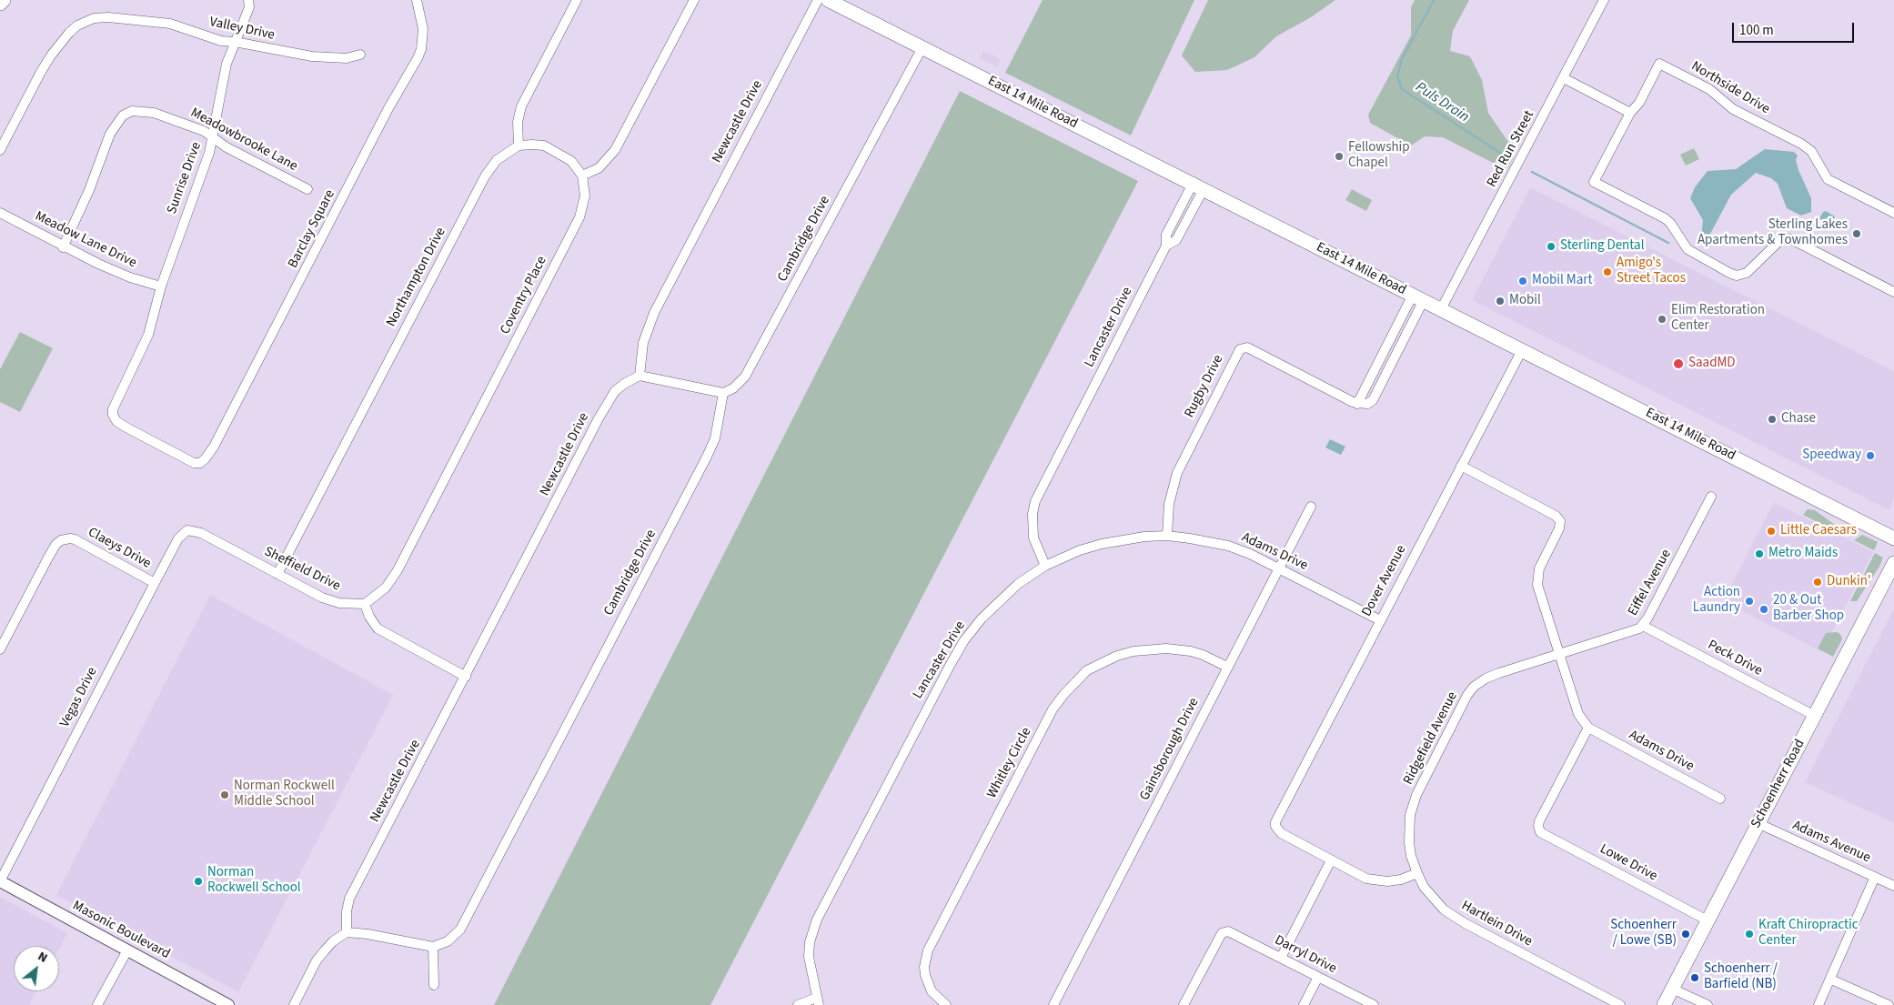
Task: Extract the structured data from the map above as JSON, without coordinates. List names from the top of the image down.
{
  "streets": {
    "main road": ["East 14 Mile Road", "Schoenherr Road"],
    "street": [
      "Valley Drive",
      "Northside Drive",
      "Newcastle Drive",
      "Meadowbrooke Lane",
      "Red Run Street",
      "Sunrise Drive",
      "Barclay Square",
      "Cambridge Drive",
      "Meadow Lane Drive",
      "Northampton Drive",
      "Coventry Place",
      "Lancaster Drive",
      "Rugby Drive",
      "Claeys Drive",
      "Adams Drive",
      "Sheffield Drive",
      "Dover Avenue",
      "Eiffel Avenue",
      "Peck Drive",
      "Vegas Drive",
      "Ridgefield Avenue",
      "Gainsborough Drive",
      "Whitley Circle",
      "Adams Avenue",
      "Lowe Drive",
      "Hartlein Drive",
      "Masonic Boulevard",
      "Darryl Drive"
    ]
  },
  "crossings": [
    ["Valley Drive", "Sunrise Drive"],
    ["East 14 Mile Road", "Red Run Street"],
    ["East 14 Mile Road", "Cambridge Drive"],
    ["East 14 Mile Road", "Lancaster Drive"],
    ["East 14 Mile Road", "Rugby Drive"],
    ["East 14 Mile Road", "Dover Avenue"],
    ["Meadowbrooke Lane", "Sunrise Drive"],
    ["Meadowbrooke Lane", "Meadow Lane Drive"],
    ["Sunrise Drive", "Barclay Square"],
    ["Sunrise Drive", "Meadow Lane Drive"],
    ["Northampton Drive", "Sheffield Drive"],
    ["Coventry Place", "Sheffield Drive"],
    ["Lancaster Drive", "Adams Drive"],
    ["Rugby Drive", "Adams Drive"],
    ["Claeys Drive", "Vegas Drive"],
    ["Adams Drive", "Dover Avenue"],
    ["Adams Drive", "Gainsborough Drive"],
    ["Adams Drive", "Lowe Drive"],
    ["Sheffield Drive", "Vegas Drive"],
    ["Eiffel Avenue", "Peck Drive"],
    ["Eiffel Avenue", "Ridgefield Avenue"],
    ["Peck Drive", "Schoenherr Road"],
    ["Vegas Drive", "Masonic Boulevard"],
    ["Ridgefield Avenue", "Hartlein Drive"],
    ["Gainsborough Drive", "Whitley Circle"],
    ["Schoenherr Road", "Adams Avenue"],
    ["Schoenherr Road", "Lowe Drive"]
  ],
  "water": ["Puls Drain"],
  "places": [
    "Fellowship Chapel",
    "Sterling Lakes Apartments & Townhomes",
    "Sterling Dental",
    "Amigo's Street Tacos",
    "Mobil Mart",
    "Mobil",
    "Elim Restoration Center",
    "SaadMD",
    "Chase",
    "Speedway",
    "Little Caesars",
    "Metro Maids",
    "Dunkin'",
    "Action Laundry",
    "20 & Out Barber Shop",
    "Norman Rockwell Middle School",
    "Norman Rockwell School",
    "Schoenherr / Lowe (SB)",
    "Kraft Chiropractic Center",
    "Schoenherr / Barfield (NB)"
  ],
  "scale_bar": "100 m",
  "north": "top right"
}
